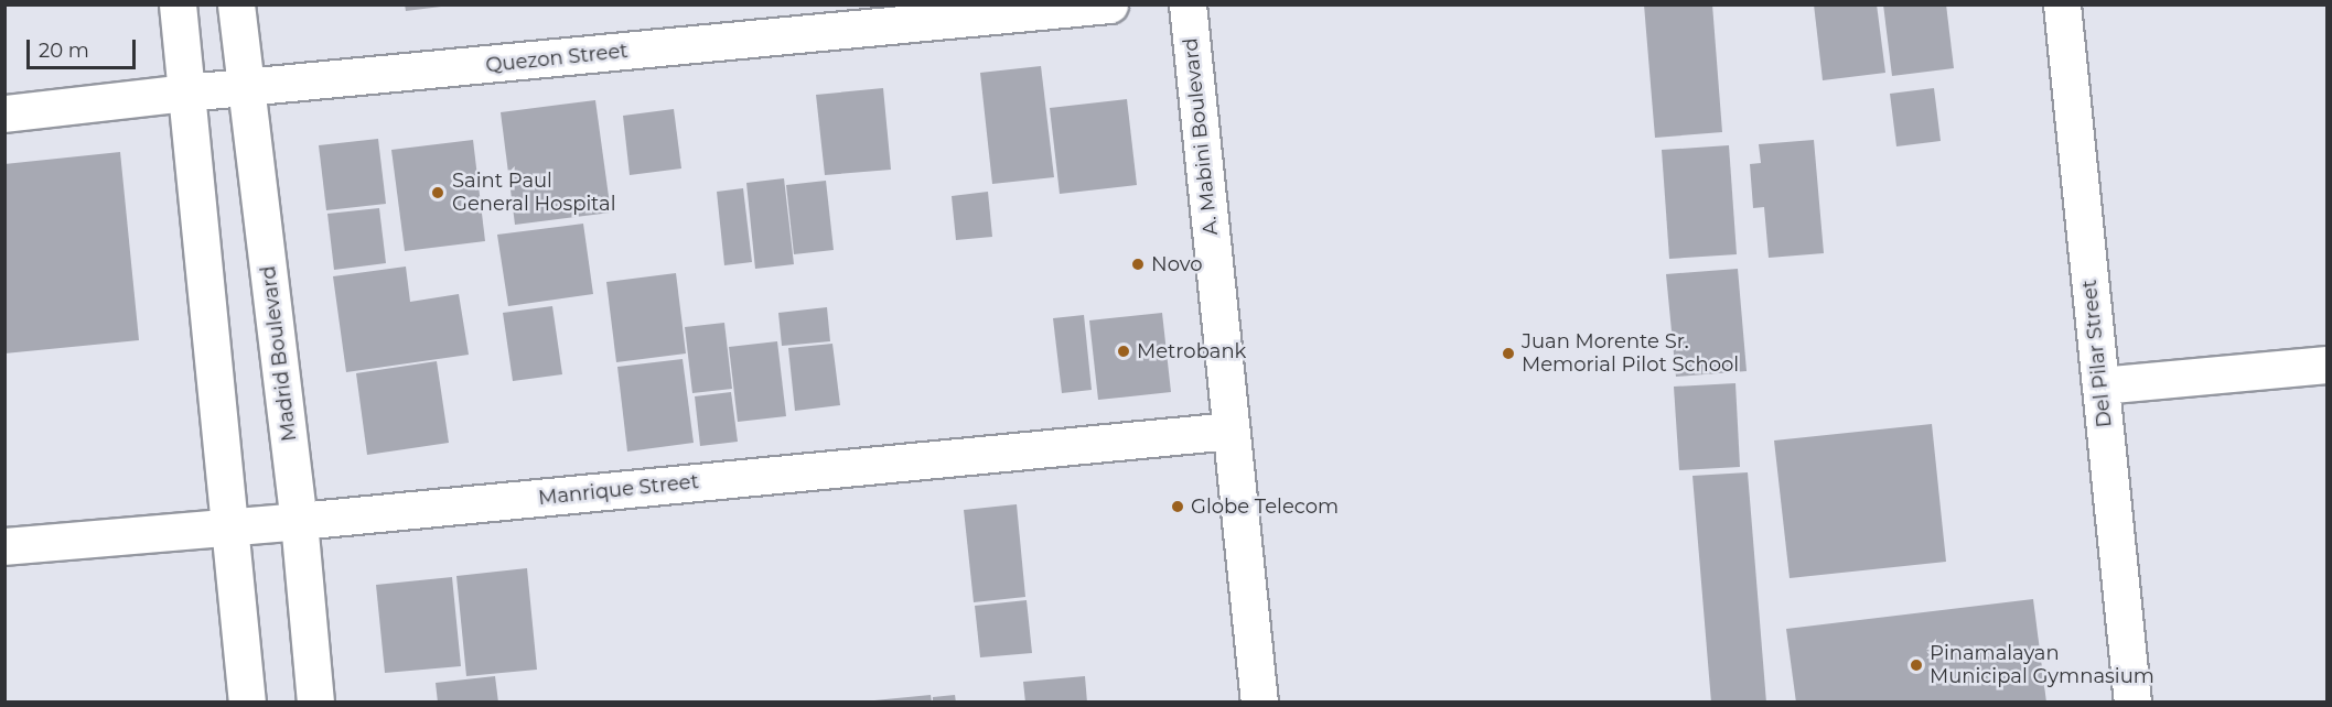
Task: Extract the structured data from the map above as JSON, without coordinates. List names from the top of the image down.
{
  "streets": {
    "street": [
      "Quezon Street",
      "A. Mabini Boulevard",
      "Madrid Boulevard",
      "Del Pilar Street",
      "Manrique Street"
    ]
  },
  "crossings": [
    ["Quezon Street", "Madrid Boulevard"],
    ["A. Mabini Boulevard", "Manrique Street"],
    ["Madrid Boulevard", "Manrique Street"]
  ],
  "places": [
    "Saint Paul General Hospital",
    "Novo",
    "Metrobank",
    "Juan Morente Sr. Memorial Pilot School",
    "Globe Telecom",
    "Pinamalayan Municipal Gymnasium"
  ],
  "scale_bar": "20 m"
}
